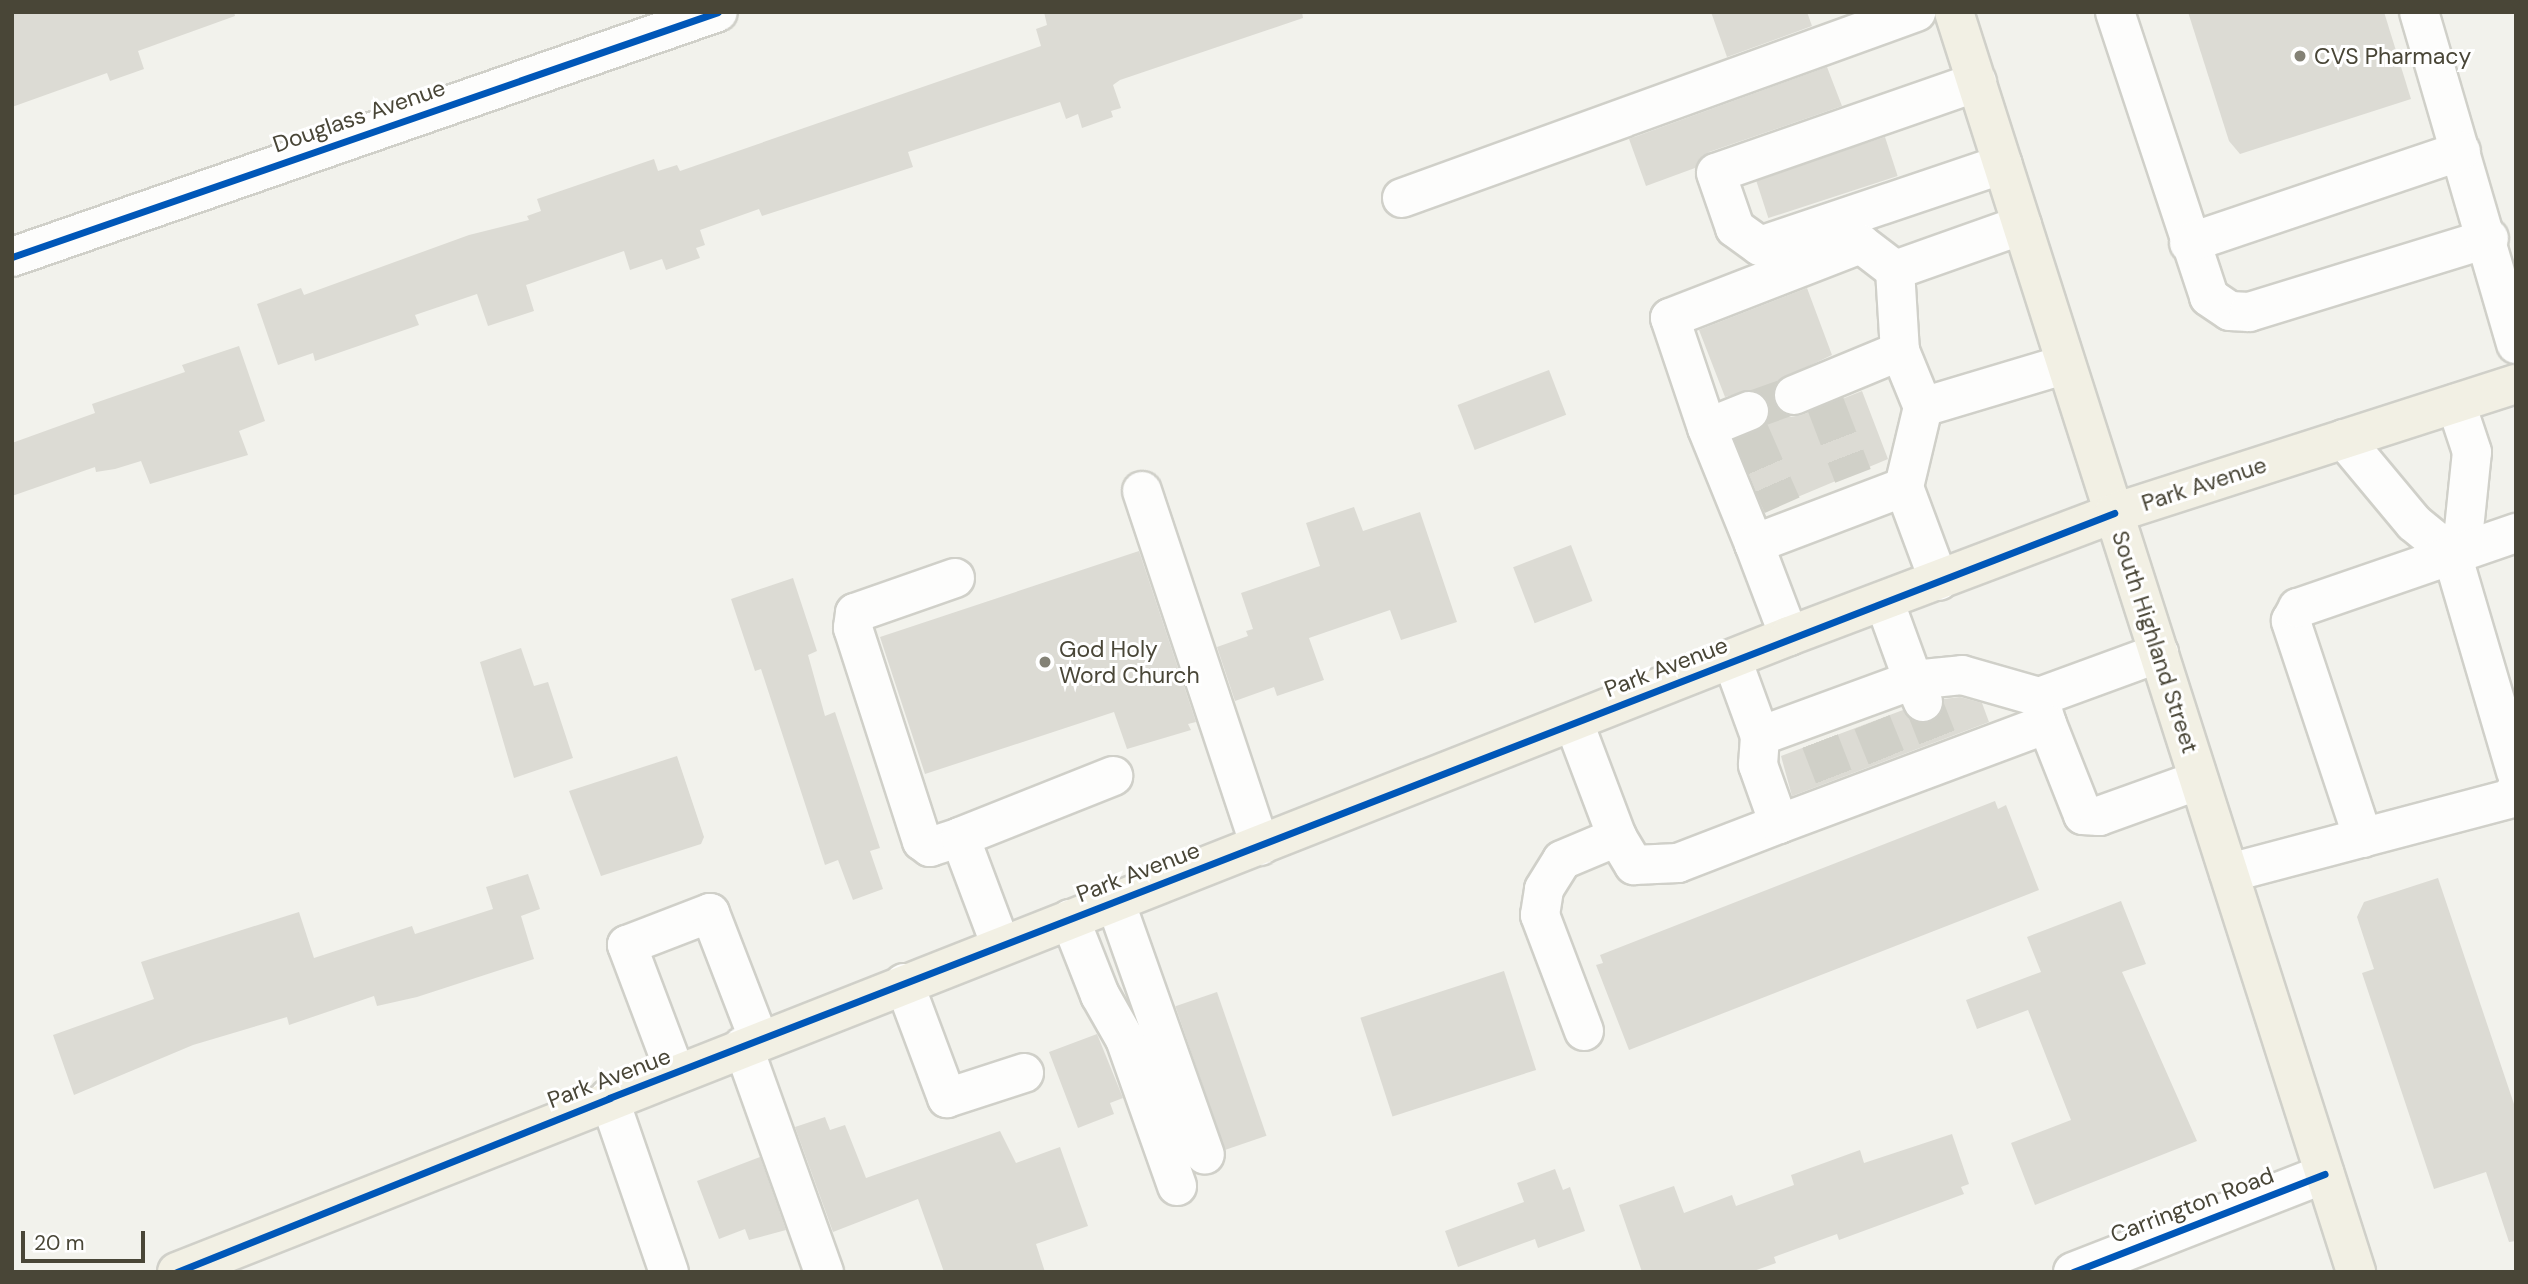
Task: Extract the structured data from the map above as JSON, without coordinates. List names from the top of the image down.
{
  "streets": {
    "main road": ["Park Avenue", "South Highland Street"],
    "street": ["Douglass Avenue", "Carrington Road"]
  },
  "crossings": [
    ["Park Avenue", "South Highland Street"],
    ["South Highland Street", "Carrington Road"]
  ],
  "places": ["CVS Pharmacy", "God Holy Word Church"],
  "scale_bar": "20 m"
}
